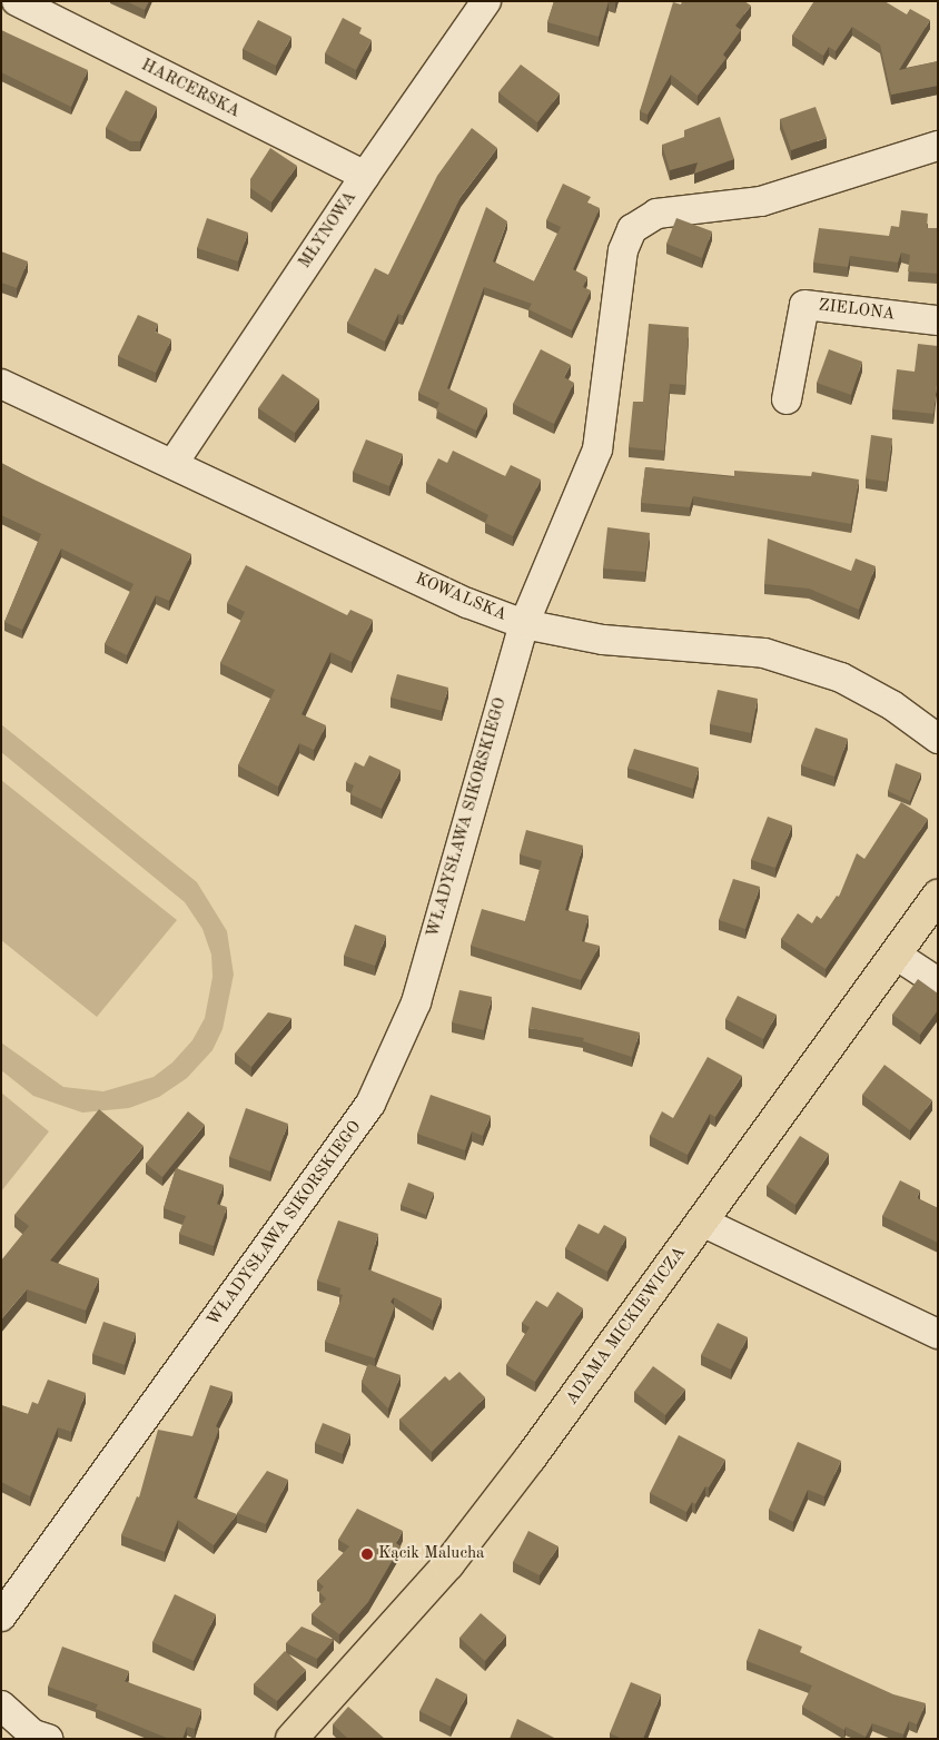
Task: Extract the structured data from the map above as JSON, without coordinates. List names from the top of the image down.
{
  "streets": {
    "main road": ["ADAMA MICKIEWICZA"],
    "street": [
      "HARCERSKA",
      "MŁYNOWA",
      "ZIELONA",
      "KOWALSKA",
      "WŁADYSŁAWA SIKORSKIEGO"
    ]
  },
  "crossings": [
    ["HARCERSKA", "MŁYNOWA"],
    ["MŁYNOWA", "KOWALSKA"],
    ["KOWALSKA", "WŁADYSŁAWA SIKORSKIEGO"]
  ],
  "places": ["Kącik Malucha"]
}
